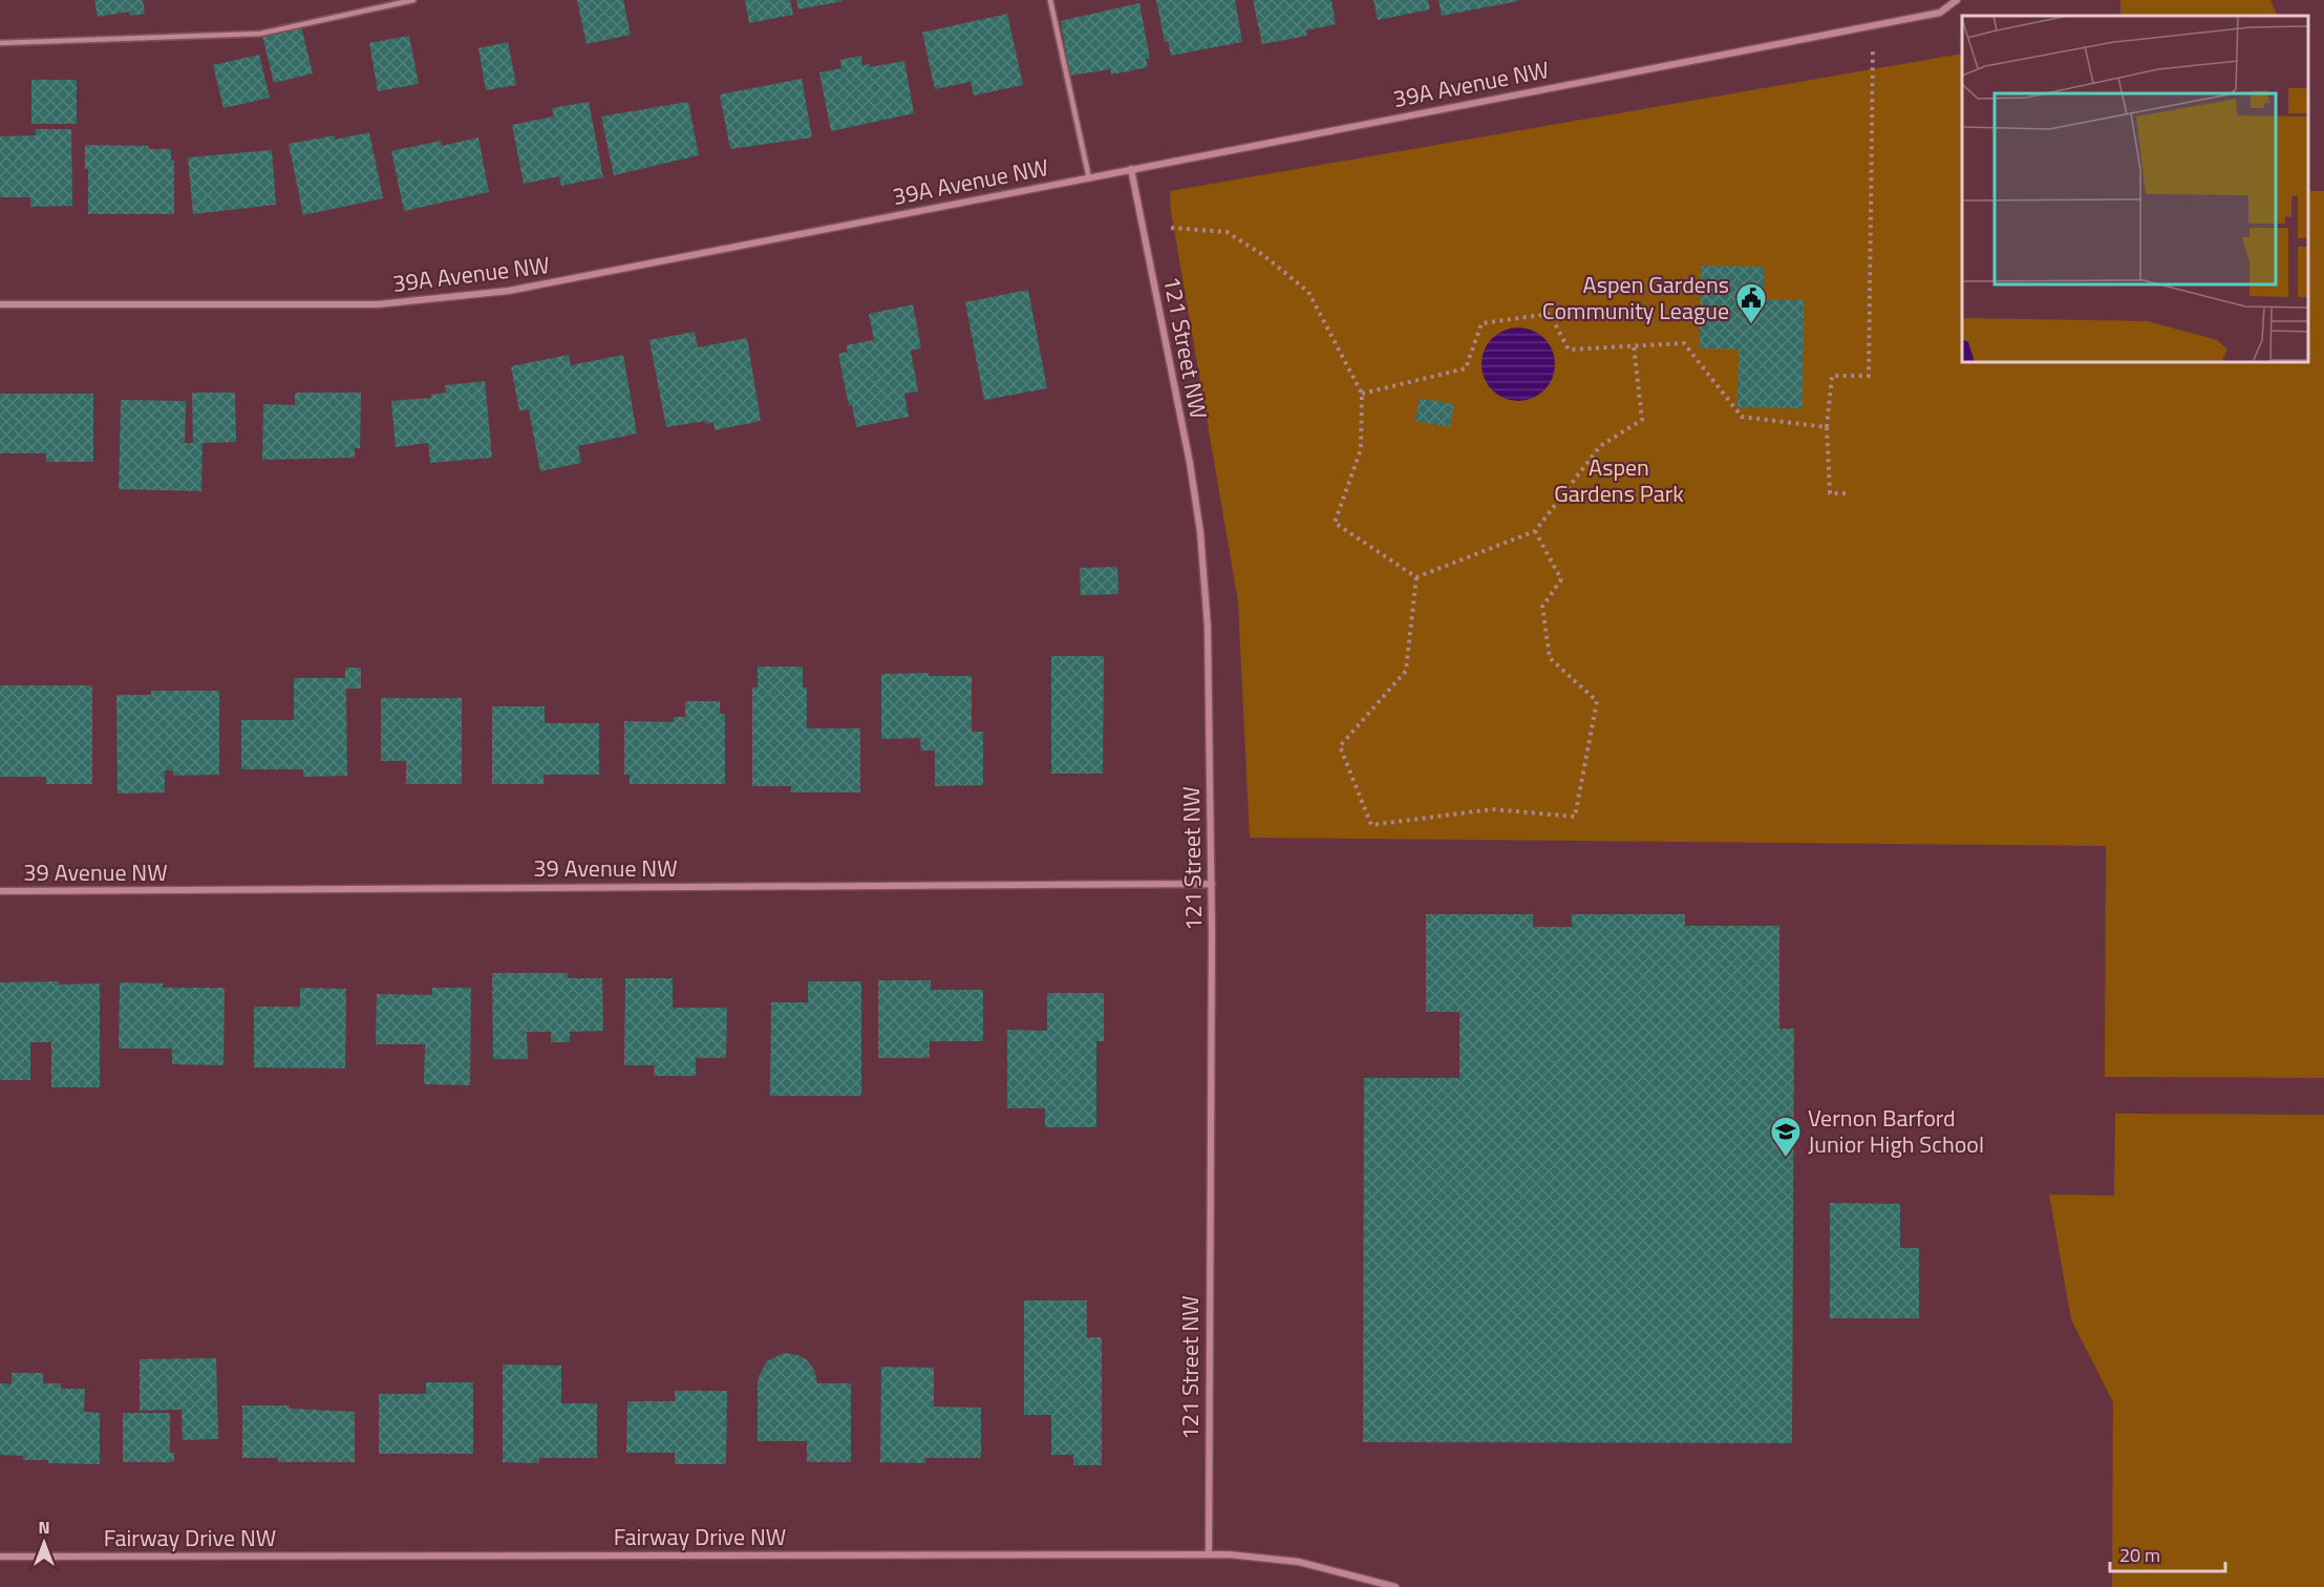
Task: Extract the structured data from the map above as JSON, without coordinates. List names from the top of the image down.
{
  "streets": {
    "street": [
      "39A Avenue NW",
      "121 Street NW",
      "39 Avenue NW",
      "Fairway Drive NW"
    ]
  },
  "crossings": [
    ["39A Avenue NW", "121 Street NW"],
    ["121 Street NW", "39 Avenue NW"],
    ["121 Street NW", "Fairway Drive NW"]
  ],
  "parks": ["Aspen Gardens Park"],
  "places": {
    "public building": ["Aspen Gardens Community League"],
    "school or university": ["Vernon Barford Junior High School"]
  },
  "scale_bar": "20 m",
  "north": "top"
}
